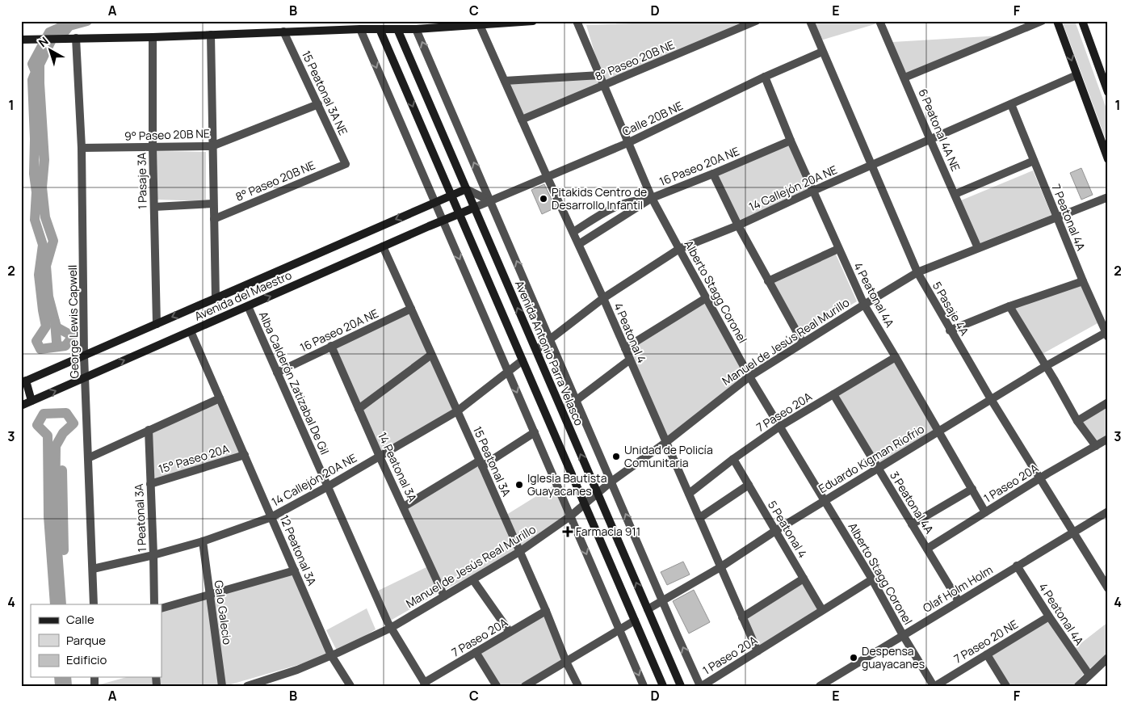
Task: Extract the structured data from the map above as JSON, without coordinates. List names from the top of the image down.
{
  "streets": {
    "street": [
      "8° Paseo 20B NE",
      "15 Peatonal 3A NE",
      "Calle 20B NE",
      "6 Peatonal 4A NE",
      "9° Paseo 20B NE",
      "16 Paseo 20A NE",
      "1 Pasaje 3A",
      "14 Callejón 20A NE",
      "7 Peatonal 4A",
      "Alberto Stagg Coronel",
      "4 Peatonal 4A",
      "Avenida del Maestro",
      "5 Pasaje 4A",
      "George Lewis Capwell",
      "4 Peatonal 4",
      "Manuel de Jesús Real Murillo",
      "Avenida Antonio Parra Velasco",
      "Alba Calderón Zatizabal De Gil",
      "7 Paseo 20A",
      "15° Paseo 20A",
      "Eduardo Kigman Riofrio",
      "15 Peatonal 3A",
      "14 Peatonal 3A",
      "1 Paseo 20A",
      "3 Peatonal 4A",
      "1 Peatonal 3A",
      "5 Peatonal 4",
      "12 Peatonal 3A",
      "Olaf Holm Holm",
      "Galo Galecio",
      "7 Paseo 20 NE"
    ]
  },
  "crossings": [
    ["8° Paseo 20B NE", "15 Peatonal 3A NE"],
    ["8° Paseo 20B NE", "Alberto Stagg Coronel"],
    ["8° Paseo 20B NE", "4 Peatonal 4"],
    ["15 Peatonal 3A NE", "9° Paseo 20B NE"],
    ["Calle 20B NE", "Alberto Stagg Coronel"],
    ["Calle 20B NE", "4 Peatonal 4A"],
    ["Calle 20B NE", "Avenida del Maestro"],
    ["Calle 20B NE", "5 Pasaje 4A"],
    ["Calle 20B NE", "4 Peatonal 4"],
    ["Calle 20B NE", "Avenida Antonio Parra Velasco"],
    ["6 Peatonal 4A NE", "14 Callejón 20A NE"],
    ["6 Peatonal 4A NE", "Manuel de Jesús Real Murillo"],
    ["9° Paseo 20B NE", "1 Pasaje 3A"],
    ["9° Paseo 20B NE", "George Lewis Capwell"],
    ["16 Paseo 20A NE", "Alberto Stagg Coronel"],
    ["16 Paseo 20A NE", "4 Peatonal 4A"],
    ["16 Paseo 20A NE", "4 Peatonal 4"],
    ["16 Paseo 20A NE", "Alba Calderón Zatizabal De Gil"],
    ["16 Paseo 20A NE", "15 Peatonal 3A"],
    ["16 Paseo 20A NE", "14 Peatonal 3A"],
    ["1 Pasaje 3A", "Avenida del Maestro"],
    ["14 Callejón 20A NE", "7 Peatonal 4A"],
    ["14 Callejón 20A NE", "Alberto Stagg Coronel"],
    ["14 Callejón 20A NE", "4 Peatonal 4A"],
    ["14 Callejón 20A NE", "5 Pasaje 4A"],
    ["14 Callejón 20A NE", "George Lewis Capwell"],
    ["14 Callejón 20A NE", "4 Peatonal 4"],
    ["14 Callejón 20A NE", "Avenida Antonio Parra Velasco"],
    ["14 Callejón 20A NE", "Alba Calderón Zatizabal De Gil"],
    ["14 Callejón 20A NE", "15 Peatonal 3A"],
    ["14 Callejón 20A NE", "14 Peatonal 3A"],
    ["14 Callejón 20A NE", "1 Peatonal 3A"],
    ["14 Callejón 20A NE", "12 Peatonal 3A"],
    ["14 Callejón 20A NE", "Galo Galecio"],
    ["7 Peatonal 4A", "Manuel de Jesús Real Murillo"],
    ["7 Peatonal 4A", "Eduardo Kigman Riofrio"],
    ["Alberto Stagg Coronel", "Manuel de Jesús Real Murillo"],
    ["Alberto Stagg Coronel", "7 Paseo 20A"],
    ["Alberto Stagg Coronel", "Eduardo Kigman Riofrio"],
    ["Alberto Stagg Coronel", "1 Paseo 20A"],
    ["Alberto Stagg Coronel", "Olaf Holm Holm"],
    ["Alberto Stagg Coronel", "7 Paseo 20 NE"],
    ["4 Peatonal 4A", "Manuel de Jesús Real Murillo"],
    ["4 Peatonal 4A", "7 Paseo 20A"],
    ["4 Peatonal 4A", "Eduardo Kigman Riofrio"],
    ["4 Peatonal 4A", "1 Paseo 20A"],
    ["4 Peatonal 4A", "Olaf Holm Holm"],
    ["4 Peatonal 4A", "7 Paseo 20 NE"],
    ["Avenida del Maestro", "George Lewis Capwell"],
    ["Avenida del Maestro", "Avenida Antonio Parra Velasco"],
    ["Avenida del Maestro", "Alba Calderón Zatizabal De Gil"],
    ["Avenida del Maestro", "15 Peatonal 3A"],
    ["Avenida del Maestro", "12 Peatonal 3A"],
    ["5 Pasaje 4A", "Manuel de Jesús Real Murillo"],
    ["5 Pasaje 4A", "Eduardo Kigman Riofrio"],
    ["5 Pasaje 4A", "1 Paseo 20A"],
    ["5 Pasaje 4A", "Olaf Holm Holm"],
    ["4 Peatonal 4", "Manuel de Jesús Real Murillo"],
    ["4 Peatonal 4", "7 Paseo 20A"],
    ["4 Peatonal 4", "Eduardo Kigman Riofrio"],
    ["4 Peatonal 4", "1 Paseo 20A"],
    ["Manuel de Jesús Real Murillo", "Avenida Antonio Parra Velasco"],
    ["Manuel de Jesús Real Murillo", "Alba Calderón Zatizabal De Gil"],
    ["Manuel de Jesús Real Murillo", "15 Peatonal 3A"],
    ["Manuel de Jesús Real Murillo", "14 Peatonal 3A"],
    ["Manuel de Jesús Real Murillo", "12 Peatonal 3A"],
    ["Avenida Antonio Parra Velasco", "Eduardo Kigman Riofrio"],
    ["Avenida Antonio Parra Velasco", "1 Paseo 20A"],
    ["Alba Calderón Zatizabal De Gil", "7 Paseo 20A"],
    ["7 Paseo 20A", "15 Peatonal 3A"],
    ["7 Paseo 20A", "3 Peatonal 4A"],
    ["7 Paseo 20A", "5 Peatonal 4"],
    ["15° Paseo 20A", "1 Peatonal 3A"],
    ["15° Paseo 20A", "12 Peatonal 3A"],
    ["Eduardo Kigman Riofrio", "3 Peatonal 4A"],
    ["Eduardo Kigman Riofrio", "5 Peatonal 4"],
    ["1 Paseo 20A", "3 Peatonal 4A"],
    ["1 Paseo 20A", "5 Peatonal 4"],
    ["3 Peatonal 4A", "Olaf Holm Holm"]
  ],
  "places": {
    "other": [
      "Pitakids Centro de Desarrollo Infantil",
      "Unidad de Policía Comunitaria",
      "Iglesia Bautista Guayacanes",
      "Despensa guayacanes"
    ],
    "health": ["Farmacia 911"]
  },
  "legend": ["Calle", "Parque", "Edificio"],
  "north": "top left",
  "grid": {
    "columns": [
      "A",
      "B",
      "C",
      "D",
      "E",
      "F"
    ],
    "rows": [
      "1",
      "2",
      "3",
      "4"
    ]
  }
}
